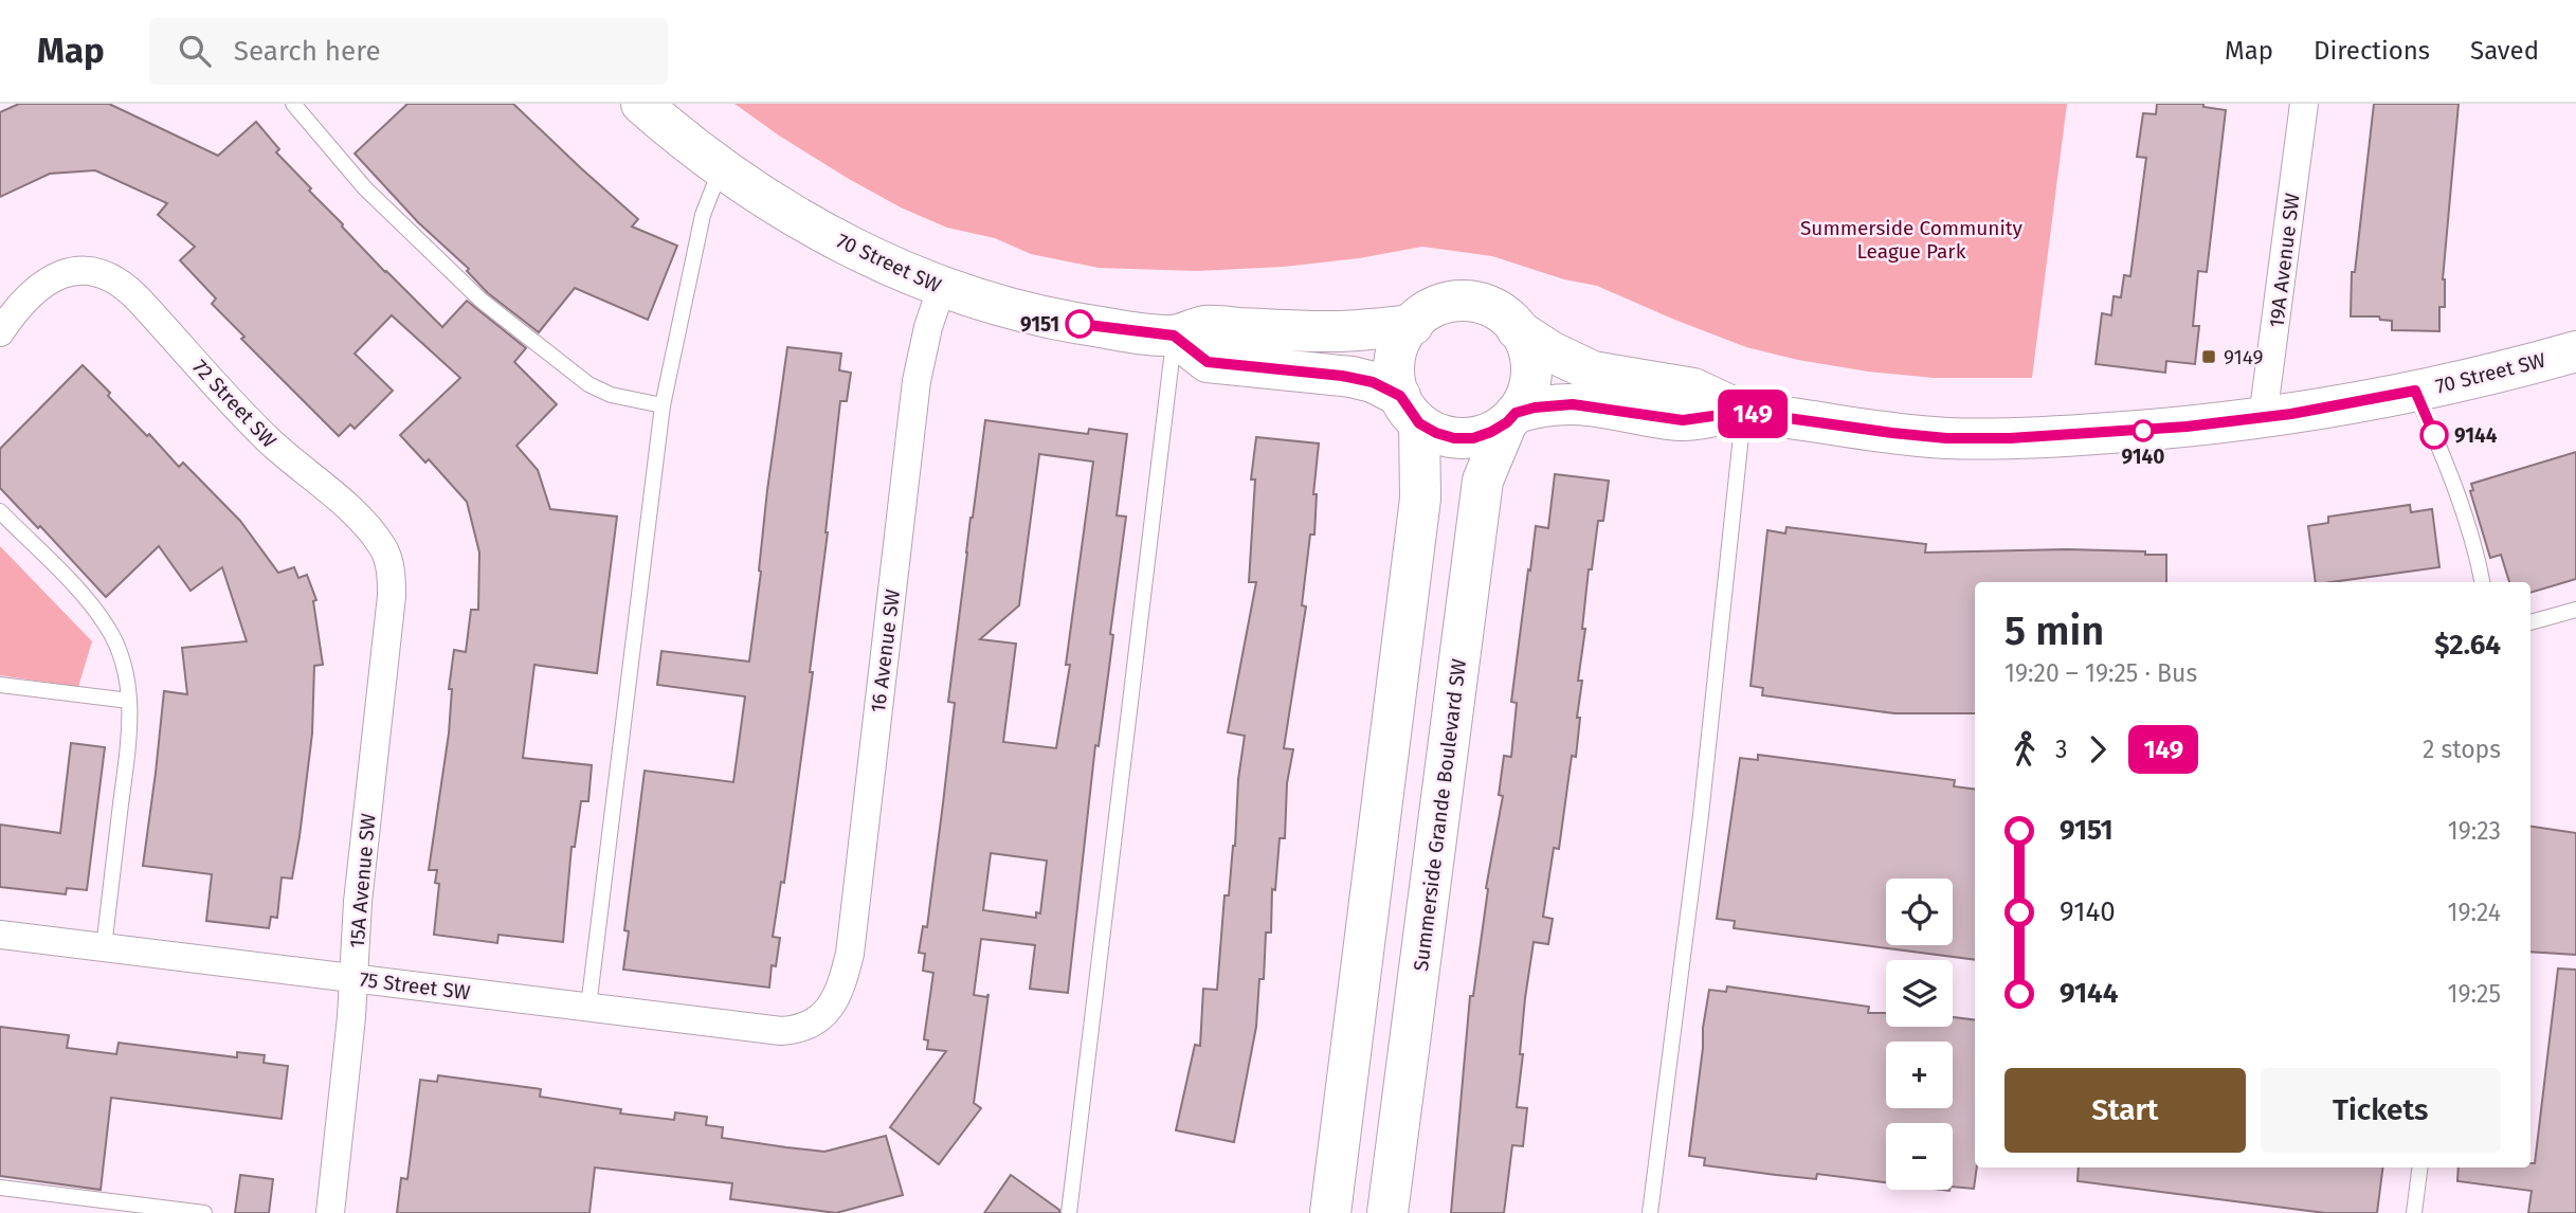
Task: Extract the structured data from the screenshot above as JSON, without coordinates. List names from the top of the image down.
{
  "streets": {
    "street": [
      "19A Avenue SW",
      "70 Street SW",
      "72 Street SW",
      "16 Avenue SW",
      "Summerside Grande Boulevard SW",
      "15A Avenue SW",
      "75 Street SW"
    ]
  },
  "crossings": [
    ["19A Avenue SW", "70 Street SW"],
    ["70 Street SW", "16 Avenue SW"],
    ["70 Street SW", "Summerside Grande Boulevard SW"],
    ["72 Street SW", "15A Avenue SW"],
    ["16 Avenue SW", "75 Street SW"],
    ["15A Avenue SW", "75 Street SW"]
  ],
  "parks": ["Summerside Community League Park"],
  "places": {
    "other": ["9151", "9140", "9144"],
    "transit": ["9149"]
  },
  "lines": ["bus line 149"],
  "page": {
    "header": "Map",
    "search": "Search here",
    "nav": ["Map", "Directions", "Saved"],
    "on_map": "149",
    "heading": ["5 min", "19:20 – 19:25 · Bus", "$2.64"],
    "legs": ["3", "149", "2 stops"],
    "list": [
      {
        "name": "9151",
        "value": "19:23"
      },
      {
        "name": "9140",
        "value": "19:24"
      },
      {
        "name": "9144",
        "value": "19:25"
      }
    ],
    "map_buttons": ["+", "−"],
    "buttons": ["Start", "Tickets"]
  }
}
